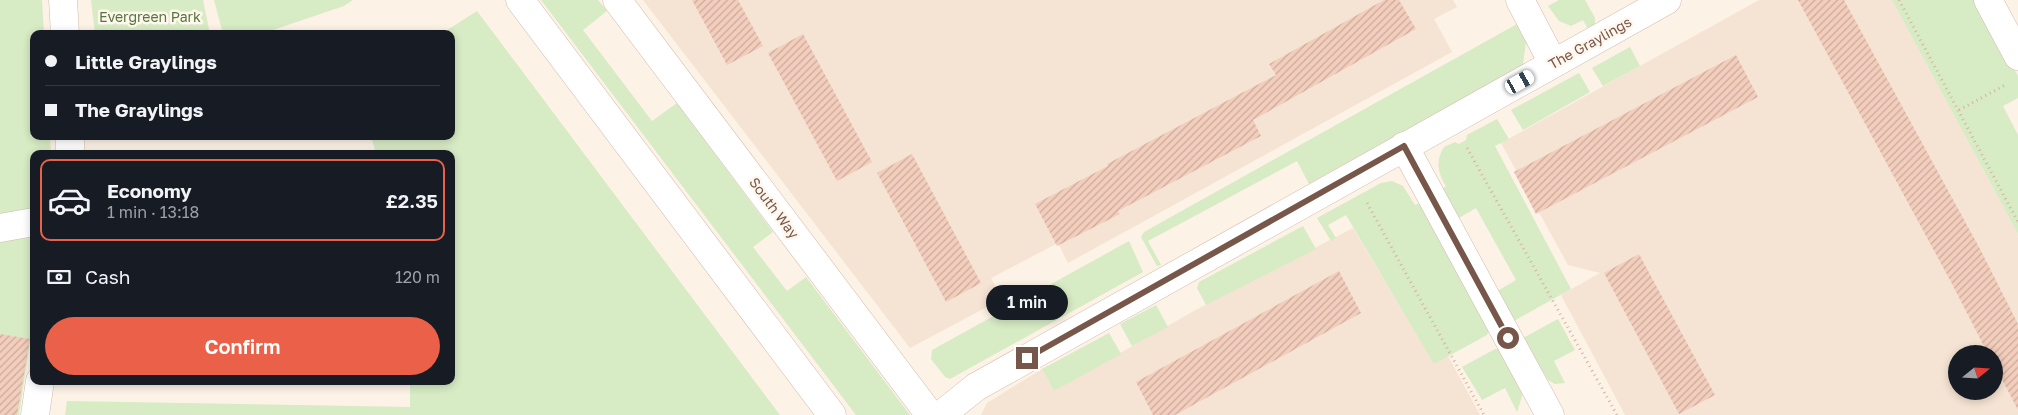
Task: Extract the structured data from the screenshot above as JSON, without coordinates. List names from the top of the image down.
{
  "streets": {
    "street": ["The Graylings", "South Way"]
  },
  "parks": ["Evergreen Park"],
  "north": "right",
  "page": {
    "banner": ["Little Graylings", "The Graylings"],
    "list": [
      {
        "name": "Economy",
        "note": "1 min · 13:18",
        "value": "£2.35"
      }
    ],
    "pay": ["Cash", "120 m"],
    "bubble": "1 min",
    "buttons": "Confirm"
  }
}
